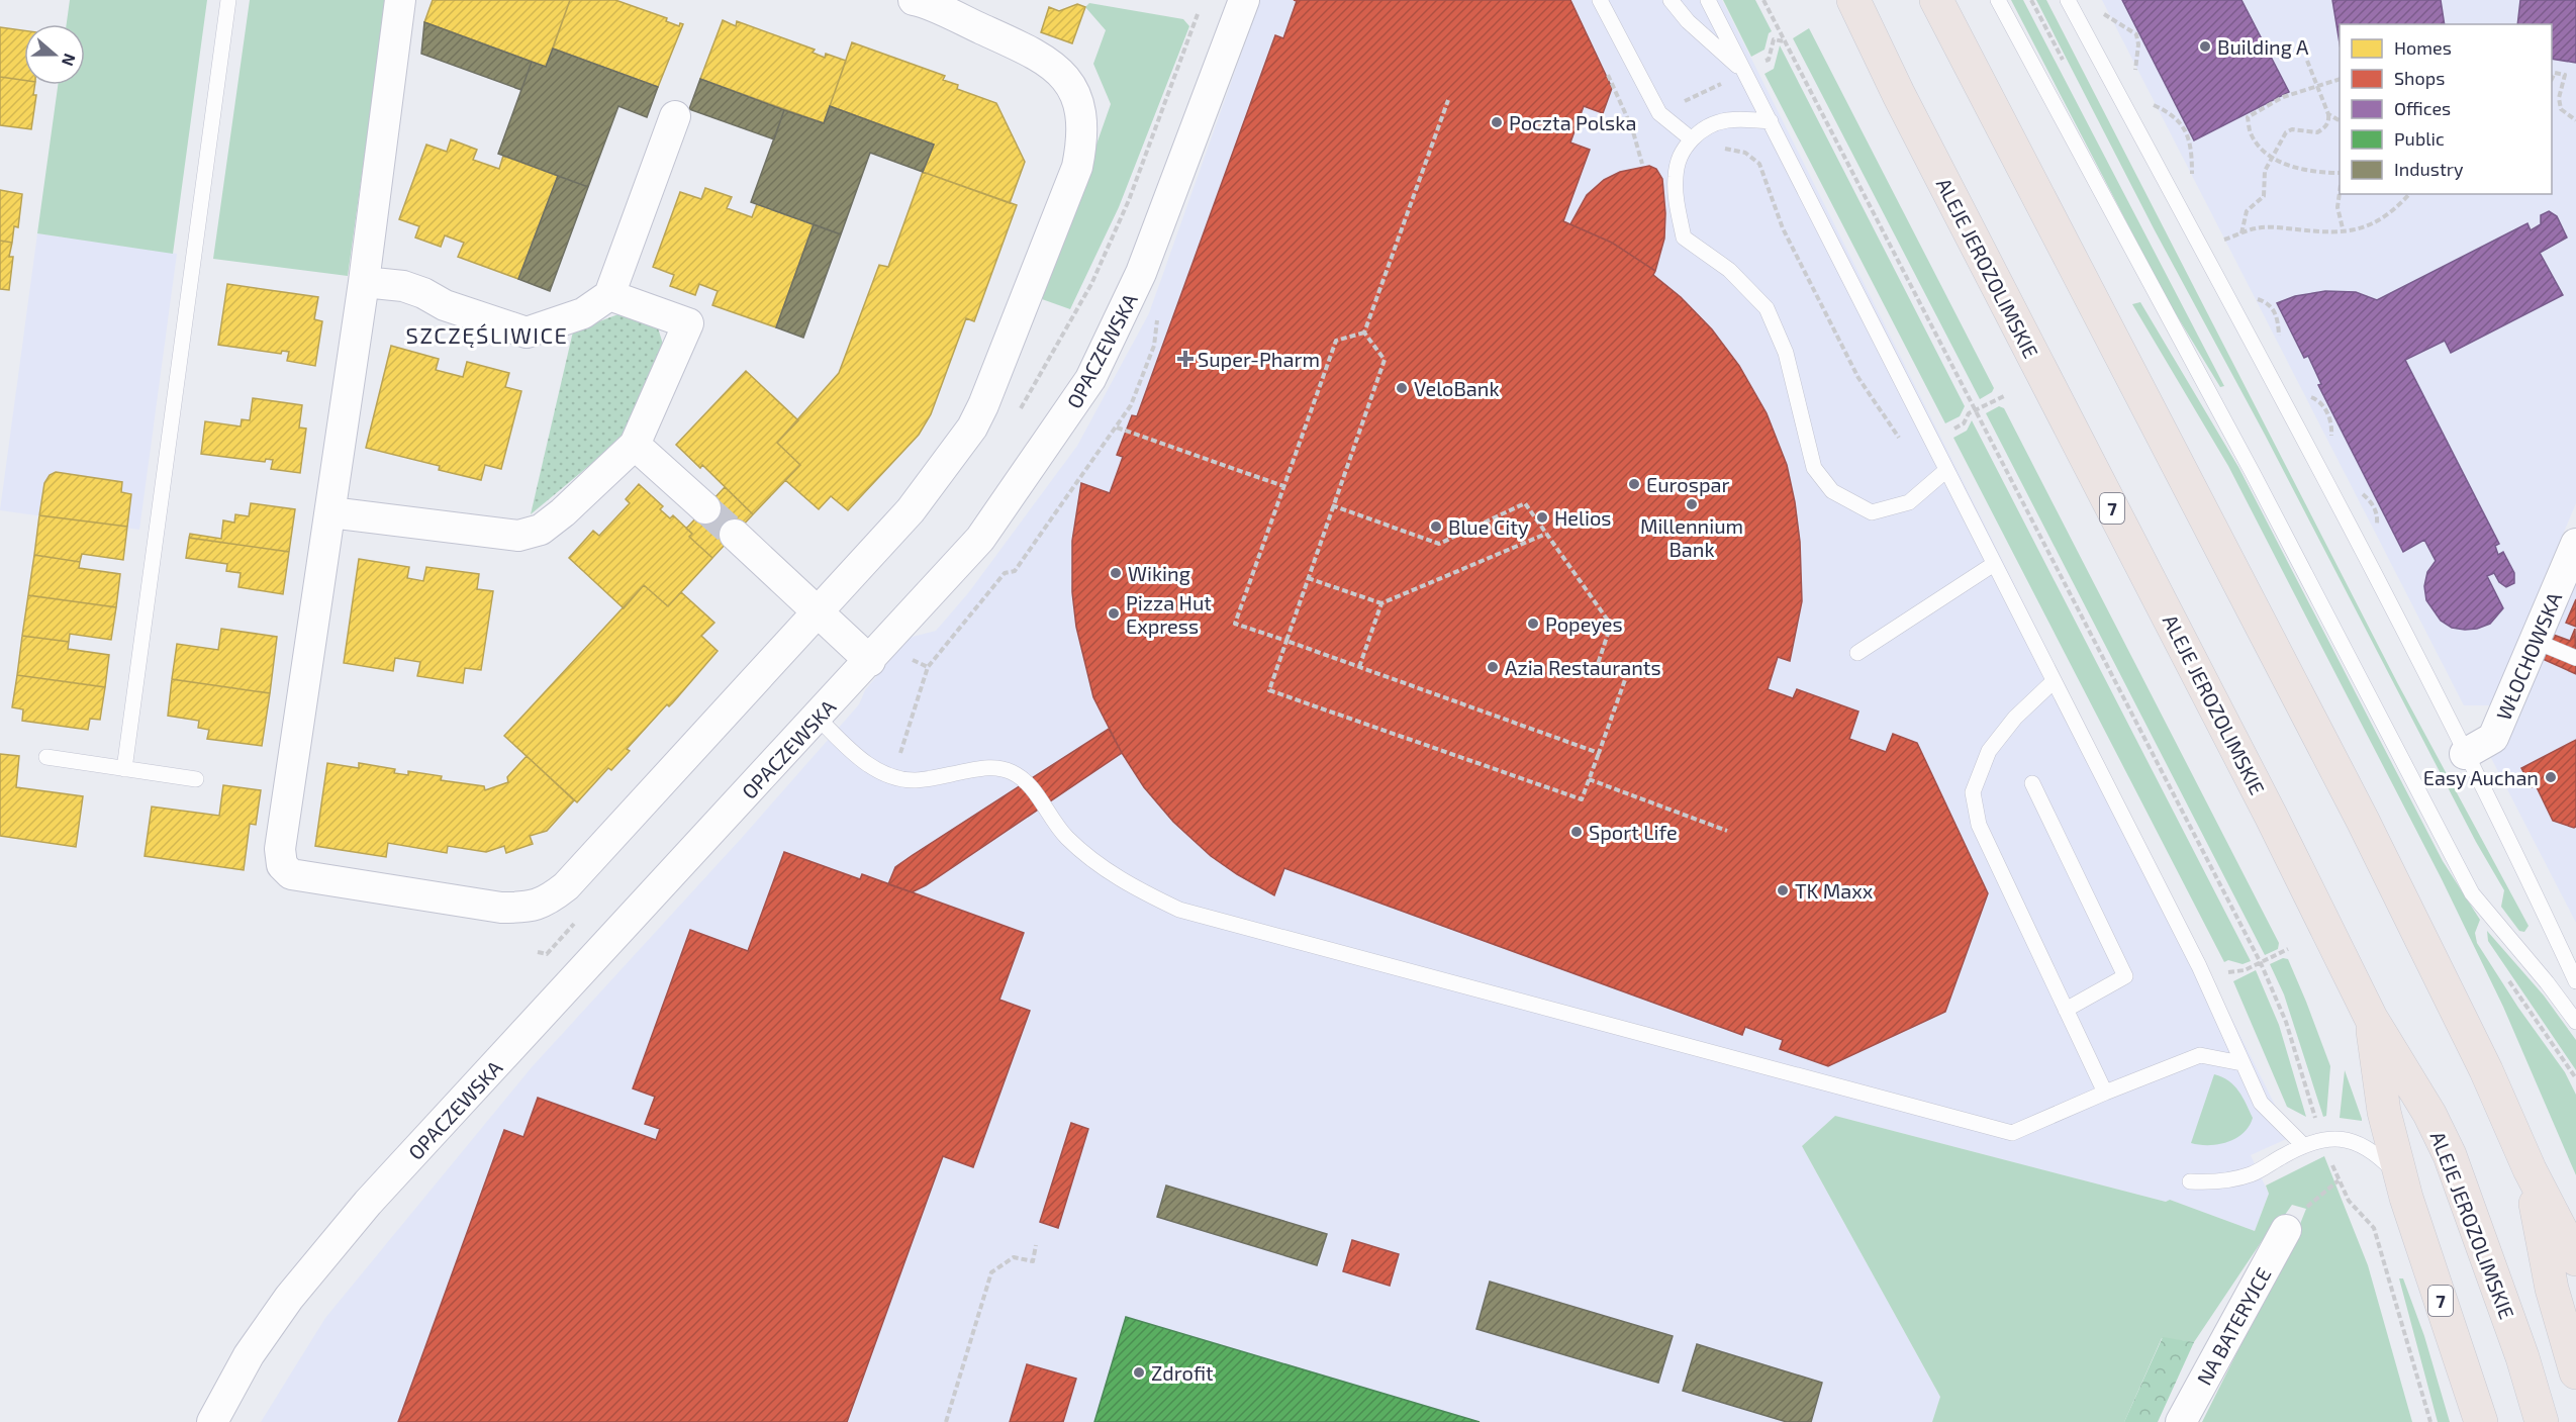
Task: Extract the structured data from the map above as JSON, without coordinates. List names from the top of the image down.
{
  "streets": {
    "main road": ["ALEJE JEROZOLIMSKIE", "7"],
    "street": ["OPACZEWSKA", "WŁOCHOWSKA", "NA BATERYJCE"]
  },
  "crossings": [
    ["ALEJE JEROZOLIMSKIE", "7"]
  ],
  "districts": ["SZCZĘŚLIWICE"],
  "places": {
    "other": [
      "Building A",
      "Poczta Polska",
      "VeloBank",
      "Eurospar",
      "Millennium Bank",
      "Helios",
      "Blue City",
      "Wiking",
      "Pizza Hut Express",
      "Popeyes",
      "Azia Restaurants",
      "Easy Auchan",
      "Sport Life",
      "TK Maxx",
      "Zdrofit"
    ],
    "health": ["Super-Pharm"]
  },
  "legend": [
    "Homes",
    "Shops",
    "Offices",
    "Public",
    "Industry"
  ],
  "north": "right"
}
